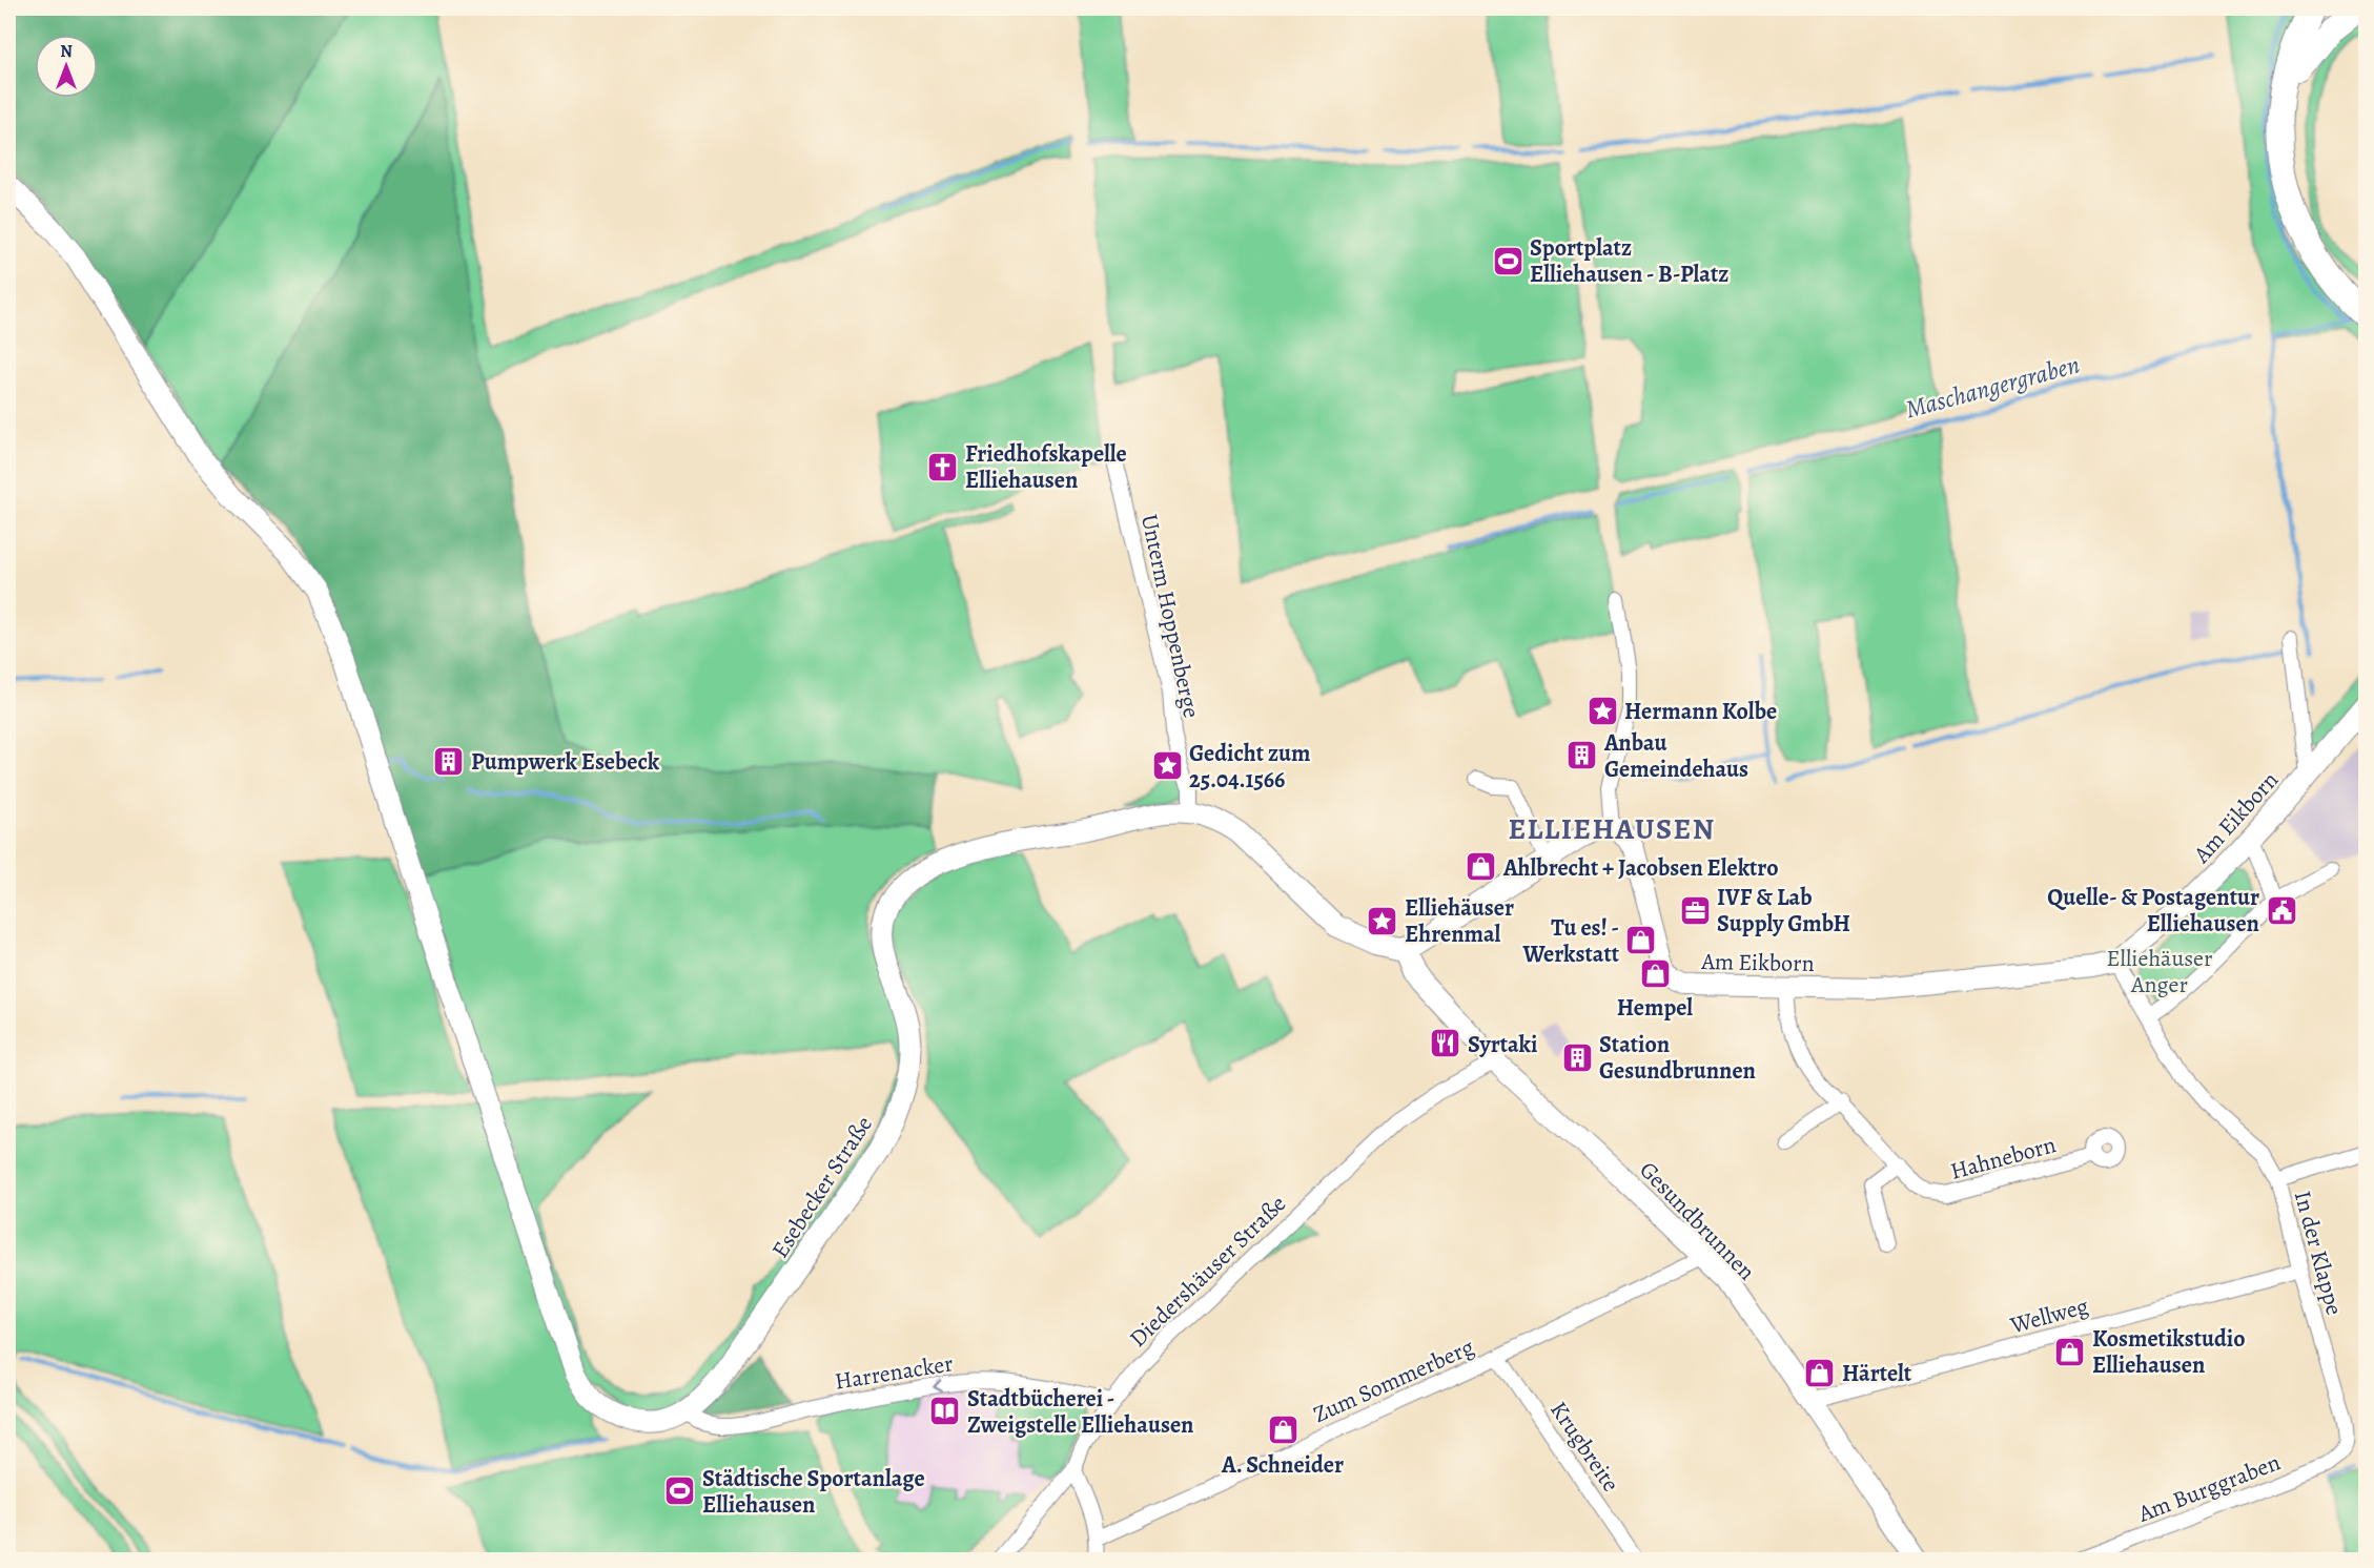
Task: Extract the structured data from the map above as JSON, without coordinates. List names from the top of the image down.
{
  "streets": {
    "street": [
      "Unterm Hoppenberge",
      "Am Eikborn",
      "Hahneborn",
      "Esebecker Straße",
      "Gesundbrunnen",
      "In der Klappe",
      "Diedershäuser Straße",
      "Wellweg",
      "Harrenacker",
      "Zum Sommerberg",
      "Krugbreite",
      "Am Burggraben"
    ]
  },
  "crossings": [
    ["Unterm Hoppenberge", "Esebecker Straße"],
    ["Am Eikborn", "Hahneborn"],
    ["Am Eikborn", "In der Klappe"],
    ["Esebecker Straße", "Harrenacker"],
    ["Gesundbrunnen", "Diedershäuser Straße"],
    ["Gesundbrunnen", "Wellweg"],
    ["Gesundbrunnen", "Zum Sommerberg"],
    ["In der Klappe", "Wellweg"],
    ["In der Klappe", "Am Burggraben"],
    ["Diedershäuser Straße", "Harrenacker"],
    ["Zum Sommerberg", "Krugbreite"]
  ],
  "one_way": ["Harrenacker"],
  "districts": ["ELLIEHAUSEN"],
  "water": ["Maschangergraben"],
  "parks": ["Elliehäuser Anger"],
  "places": {
    "sports": ["Sportplatz Elliehausen - B-Platz", "Städtische Sportanlage Elliehausen"],
    "church": ["Friedhofskapelle Elliehausen"],
    "place": ["Hermann Kolbe", "Gedicht zum 25.04.1566", "Elliehäuser Ehrenmal"],
    "building": ["Anbau Gemeindehaus", "Pumpwerk Esebeck", "Station Gesundbrunnen"],
    "shop": [
      "Ahlbrecht + Jacobsen Elektro",
      "Tu es! - Werkstatt",
      "Hempel",
      "Kosmetikstudio Elliehausen",
      "Härtelt",
      "A. Schneider"
    ],
    "office": ["IVF & Lab Supply GmbH"],
    "public building": ["Quelle- & Postagentur Elliehausen"],
    "restaurant": ["Syrtaki"],
    "library": ["Stadtbücherei - Zweigstelle Elliehausen"]
  },
  "north": "top"
}
